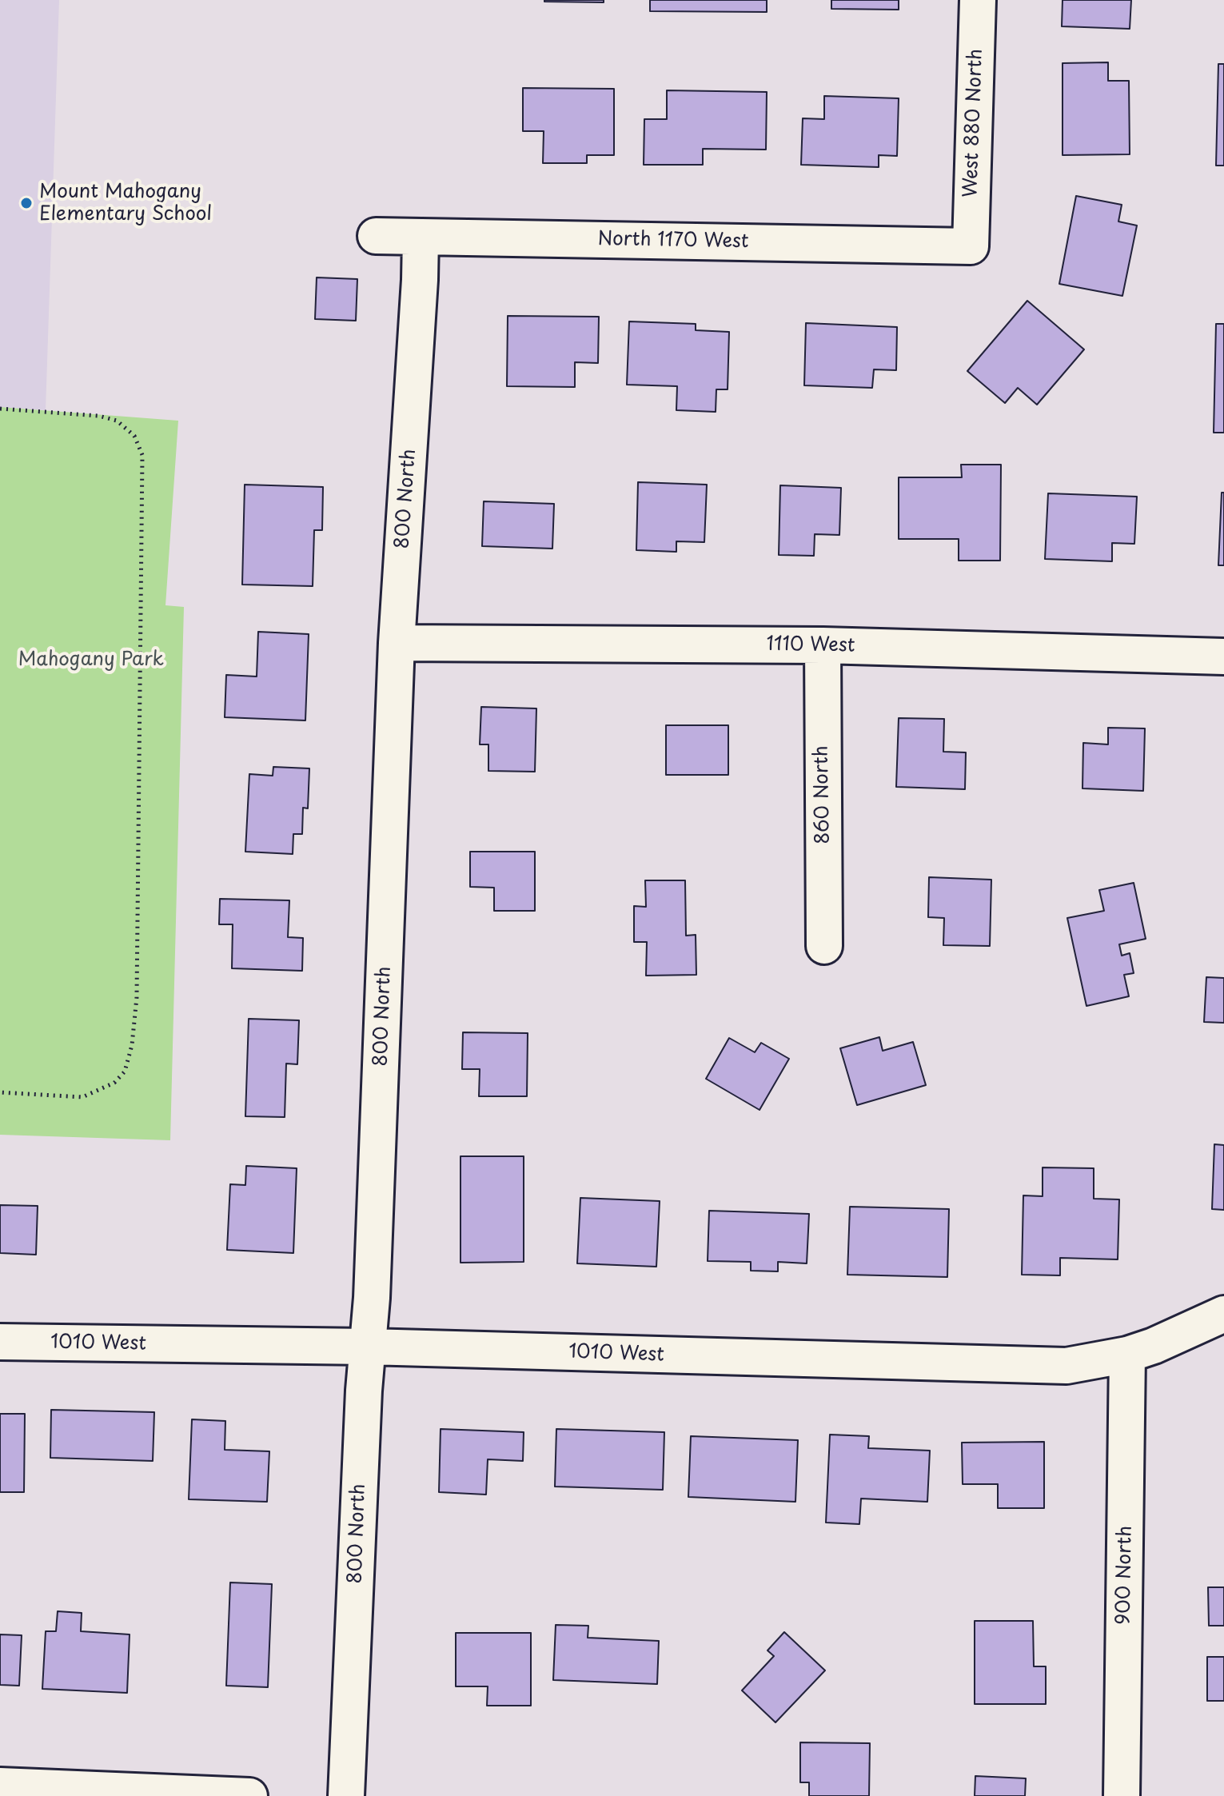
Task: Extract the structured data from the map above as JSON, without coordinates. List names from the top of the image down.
{
  "streets": {
    "street": [
      "West 880 North",
      "North 1170 West",
      "800 North",
      "1110 West",
      "860 North",
      "1010 West",
      "900 North"
    ]
  },
  "crossings": [
    ["West 880 North", "North 1170 West"],
    ["North 1170 West", "800 North"],
    ["800 North", "1110 West"],
    ["800 North", "1010 West"],
    ["1110 West", "860 North"],
    ["1010 West", "900 North"]
  ],
  "parks": ["Mahogany Park"],
  "places": ["Mount Mahogany Elementary School"]
}
